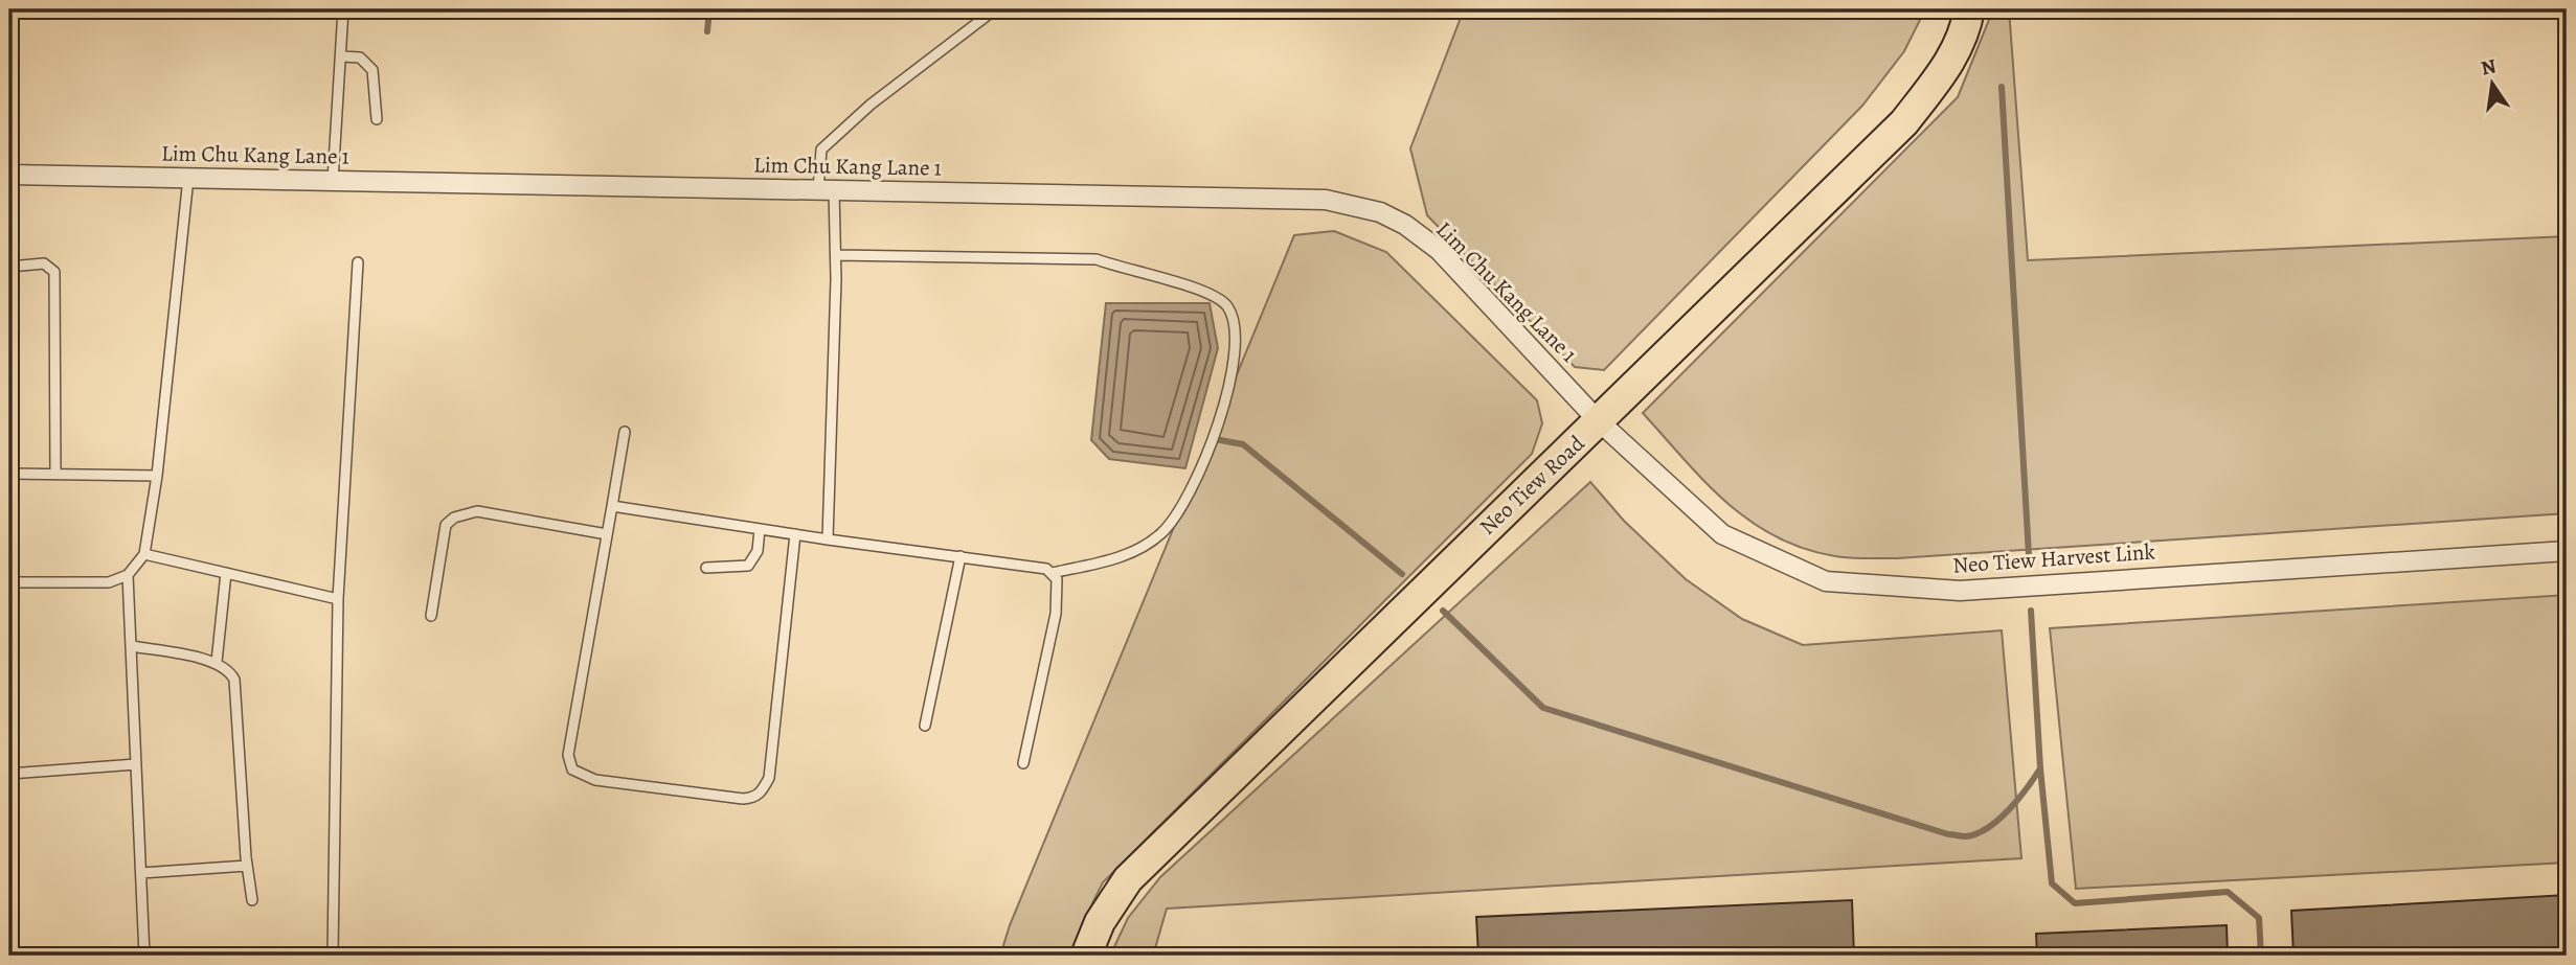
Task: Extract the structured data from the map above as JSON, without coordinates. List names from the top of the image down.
{
  "streets": {
    "main road": ["Neo Tiew Road"],
    "street": ["Lim Chu Kang Lane 1", "Neo Tiew Harvest Link"]
  },
  "crossings": [
    ["Lim Chu Kang Lane 1", "Neo Tiew Road"],
    ["Lim Chu Kang Lane 1", "Neo Tiew Harvest Link"],
    ["Neo Tiew Road", "Neo Tiew Harvest Link"]
  ],
  "north": "top"
}
